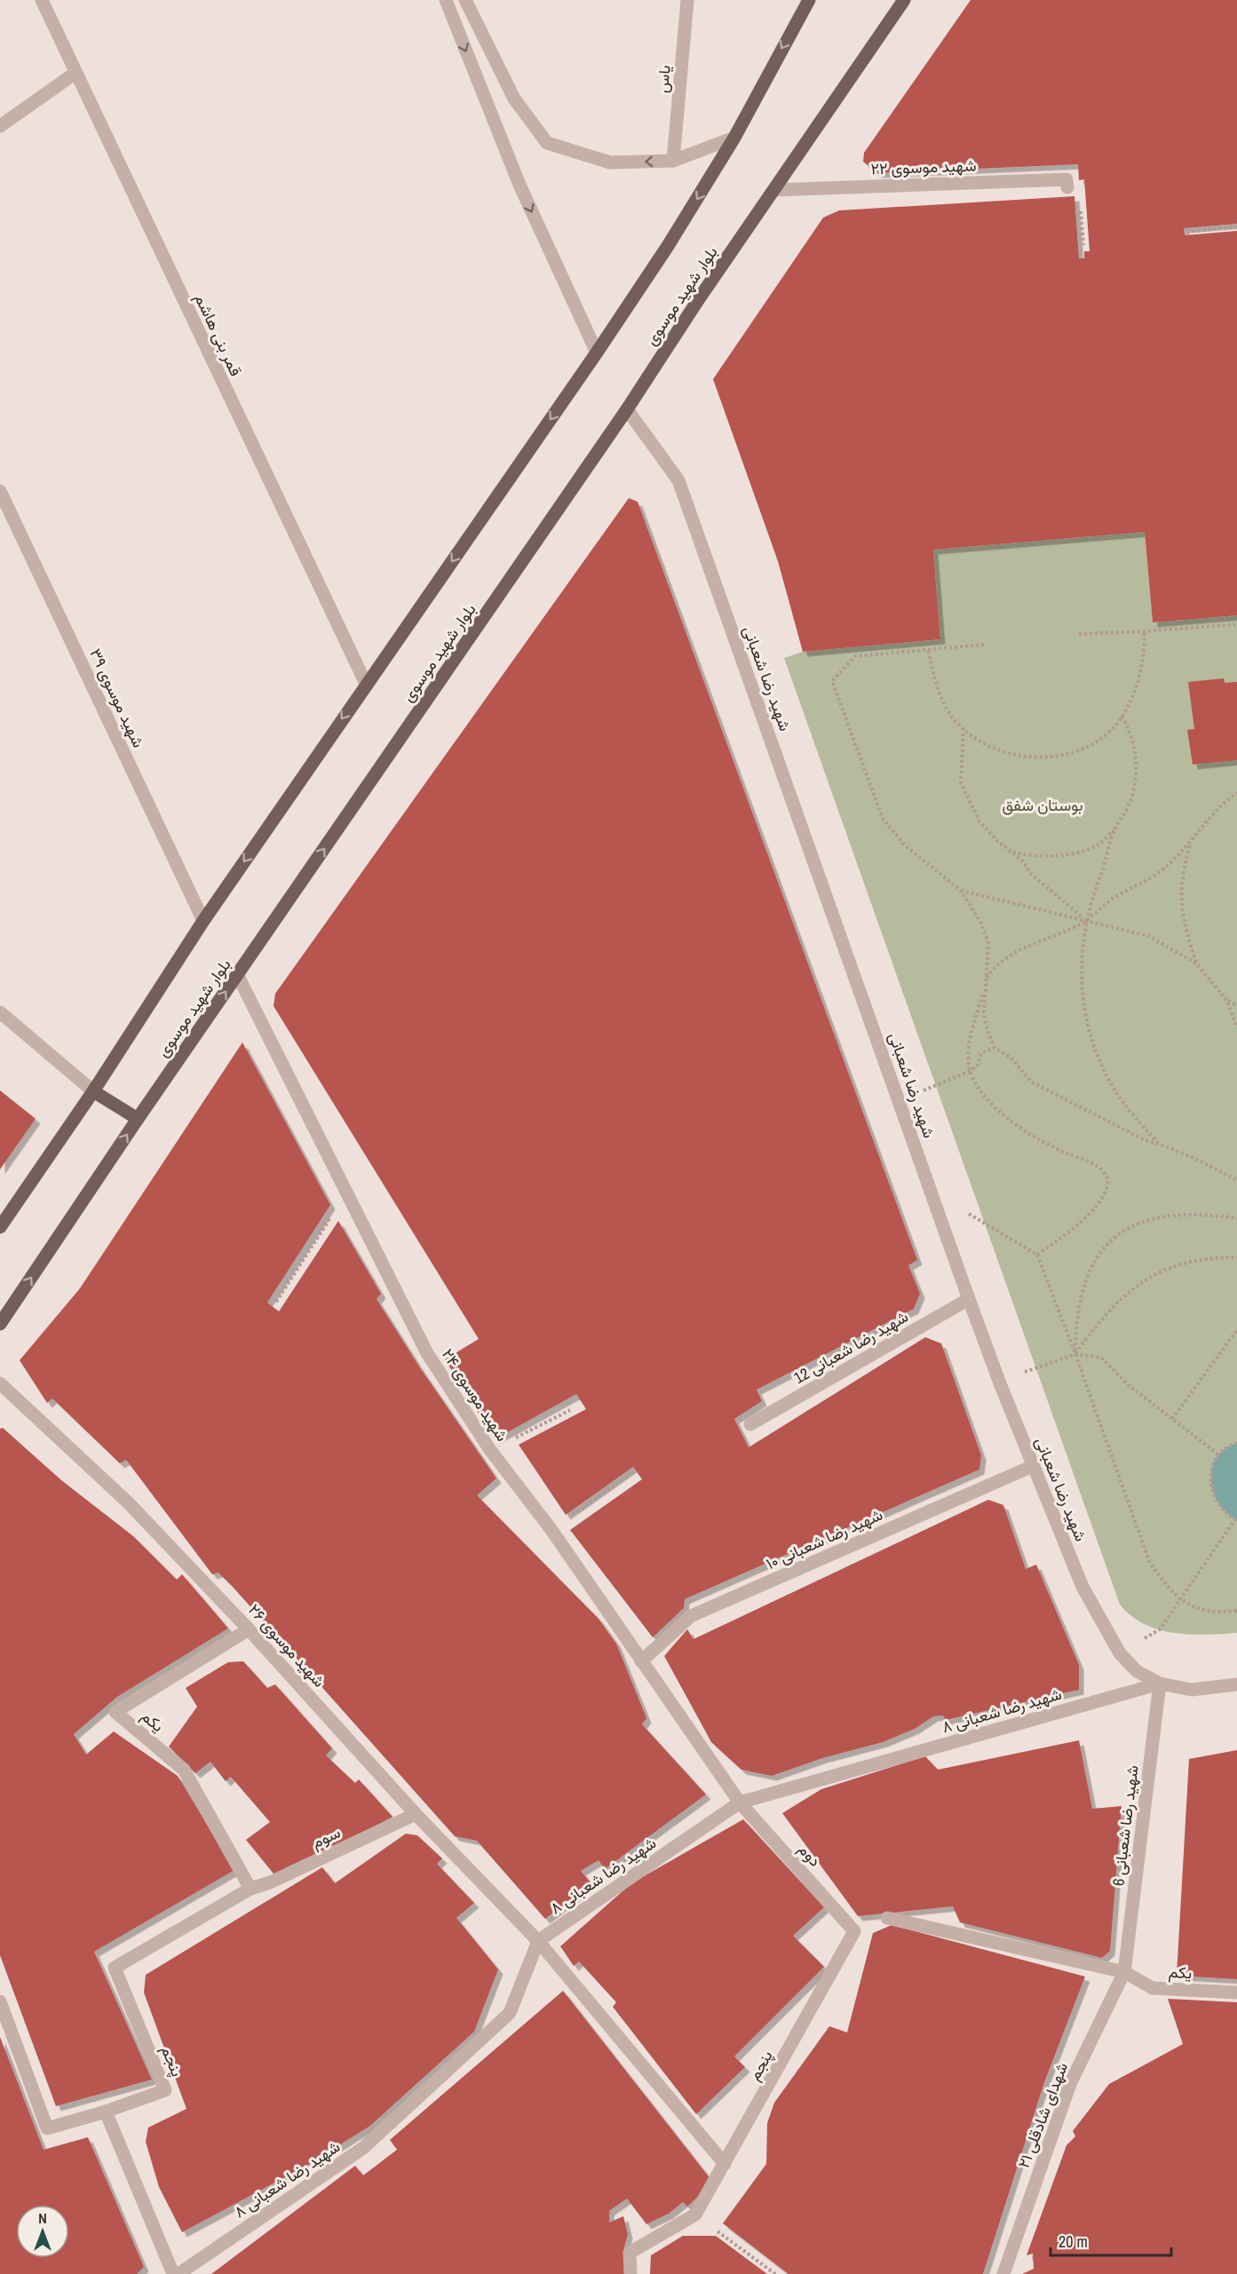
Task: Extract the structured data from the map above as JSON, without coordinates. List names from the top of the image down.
{
  "streets": {
    "main road": ["بلوار شهید موسوی"],
    "street": [
      "یاس",
      "شهید موسوی ۲۲",
      "قمر بنی هاشم",
      "شهید رضا شعبانی",
      "شهید موسوی ۳۹",
      "شهید رضا شعبانی 12",
      "شهید موسوی ۲۴",
      "شهید رضا شعبانی ۱۰",
      "شهید موسوی ۲۶",
      "شهید رضا شعبانی ۸",
      "یکم",
      "شهید رضا شعبانی 6",
      "سوم",
      "دوم",
      "پنجم",
      "شهدای شادقلی ۲۱"
    ]
  },
  "crossings": [
    ["شهید موسوی ۲۲", "بلوار شهید موسوی"],
    ["بلوار شهید موسوی", "شهید رضا شعبانی"],
    ["بلوار شهید موسوی", "شهید موسوی ۲۴"],
    ["شهید رضا شعبانی", "شهید رضا شعبانی 12"],
    ["شهید رضا شعبانی", "شهید رضا شعبانی ۱۰"],
    ["شهید رضا شعبانی", "شهید رضا شعبانی ۸"],
    ["شهید رضا شعبانی", "شهید رضا شعبانی 6"],
    ["شهید موسوی ۲۴", "شهید رضا شعبانی ۱۰"],
    ["شهید موسوی ۲۴", "شهید رضا شعبانی ۸"],
    ["شهید موسوی ۲۴", "دوم"],
    ["شهید موسوی ۲۶", "شهید رضا شعبانی ۸"],
    ["شهید موسوی ۲۶", "یکم"],
    ["شهید موسوی ۲۶", "سوم"],
    ["شهید موسوی ۲۶", "پنجم"],
    ["شهید رضا شعبانی ۸", "شهید رضا شعبانی 6"],
    ["شهید رضا شعبانی ۸", "دوم"],
    ["یکم", "شهید رضا شعبانی 6"],
    ["یکم", "سوم"],
    ["یکم", "پنجم"],
    ["یکم", "شهدای شادقلی ۲۱"],
    ["شهید رضا شعبانی 6", "شهدای شادقلی ۲۱"],
    ["سوم", "پنجم"],
    ["دوم", "پنجم"]
  ],
  "parks": ["بوستان شفق"],
  "scale_bar": "20 m",
  "north": "top"
}
